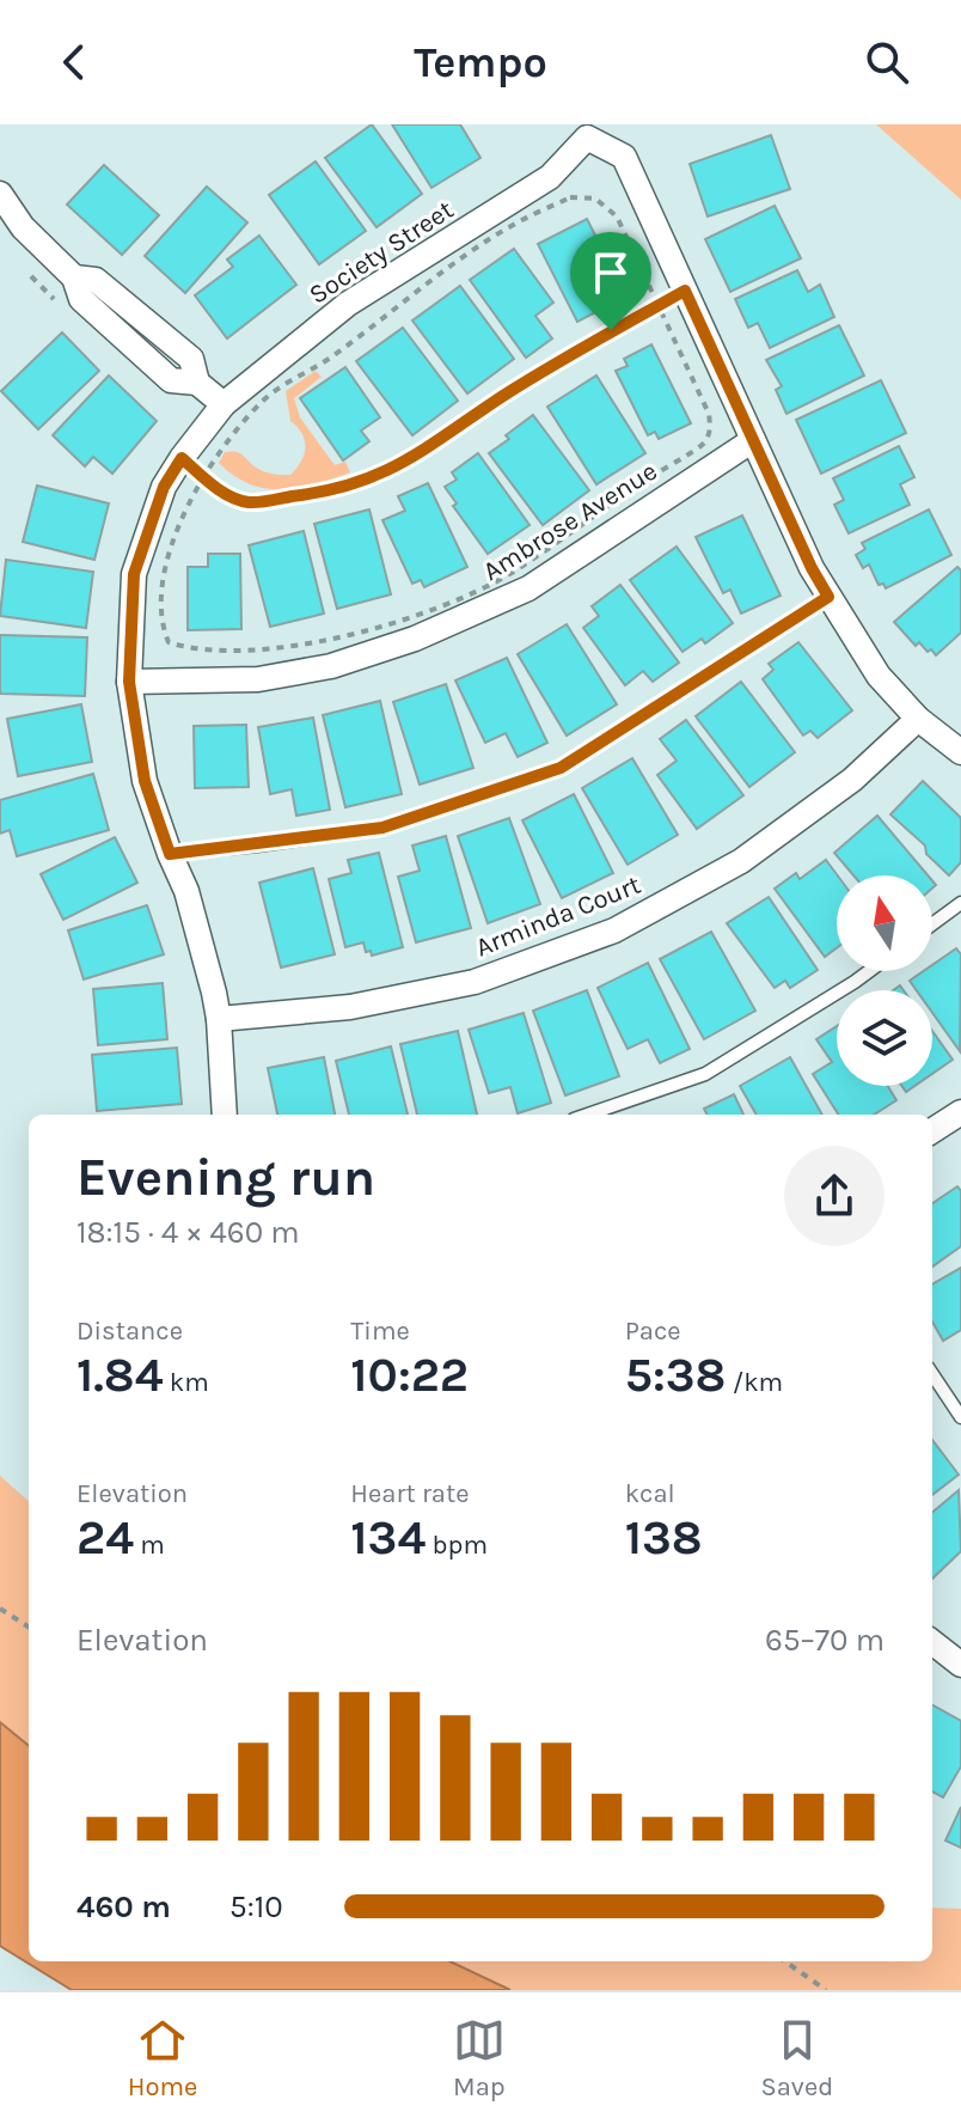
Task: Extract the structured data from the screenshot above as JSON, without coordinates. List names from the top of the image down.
{
  "streets": {
    "street": ["Society Street", "Ambrose Avenue", "Arminda Court"]
  },
  "crossings": [
    ["Society Street", "Ambrose Avenue"],
    ["Society Street", "Arminda Court"]
  ],
  "north": "top",
  "page": {
    "header": "Tempo",
    "heading": ["Evening run", "18:15 · 4 × 460 m"],
    "stats": [
      ["Distance", "1.84 km"],
      ["Time", "10:22"],
      ["Pace", "5:38 /km"],
      ["Elevation", "24 m"],
      ["Heart rate", "134 bpm"],
      ["kcal", "138"]
    ],
    "chart": ["Elevation", "65–70 m"],
    "list": [
      {
        "name": "460 m",
        "note": "5:10"
      }
    ],
    "tabs": ["Home", "Map", "Saved"]
  }
}
